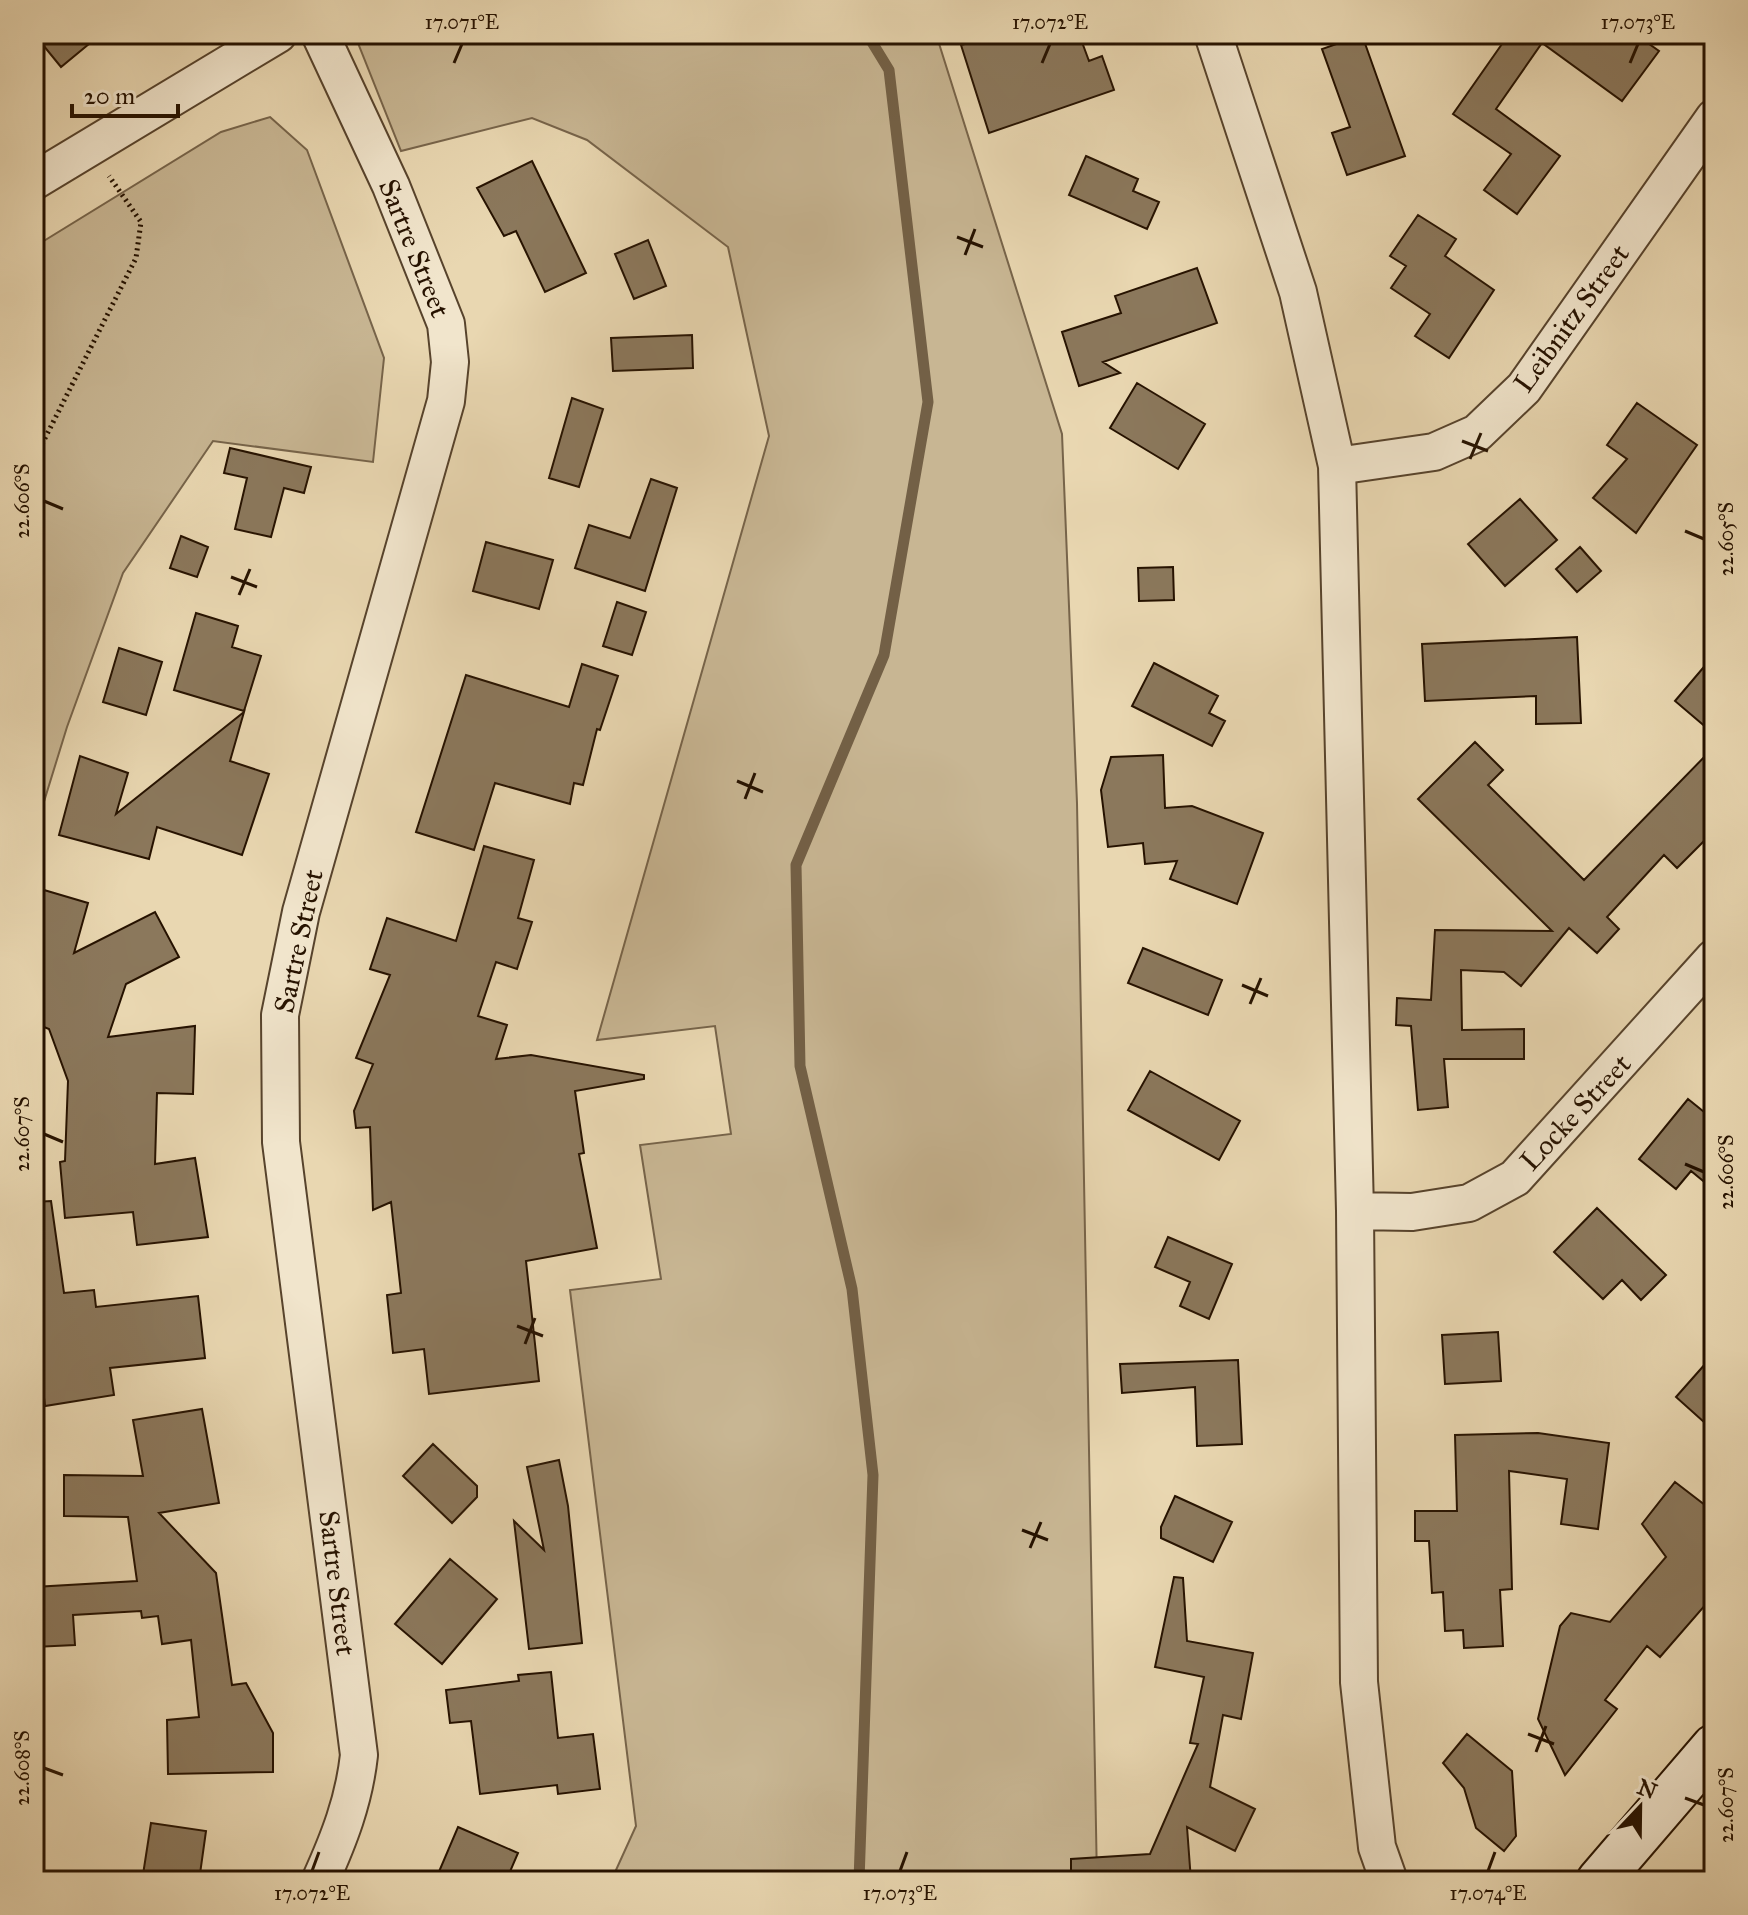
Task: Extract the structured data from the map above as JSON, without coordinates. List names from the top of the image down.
{
  "streets": {
    "street": ["Sartre Street", "Leibnitz Street", "Locke Street"]
  },
  "scale_bar": "20 m",
  "north": "top",
  "coordinates": [
    "17.071°E",
    "17.072°E",
    "17.073°E",
    "22.606°S",
    "22.605°S",
    "22.607°S",
    "22.608°S",
    "17.074°E"
  ]
}
